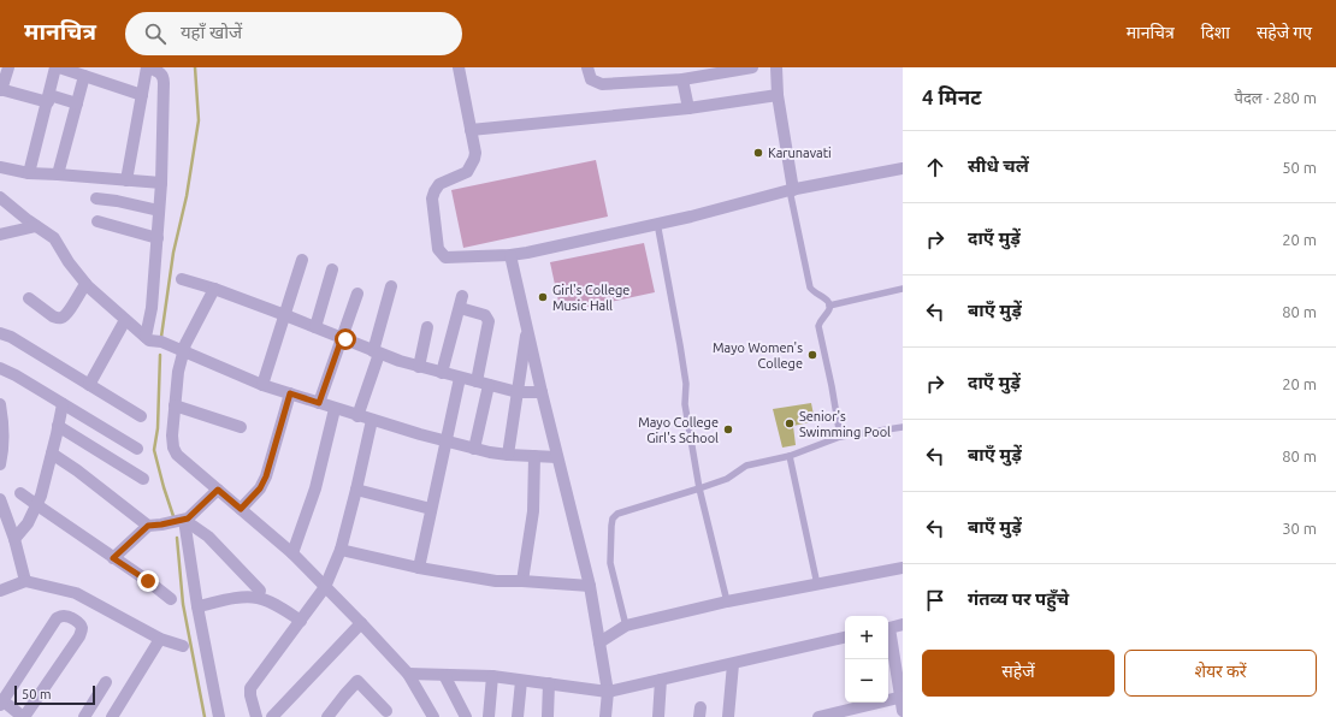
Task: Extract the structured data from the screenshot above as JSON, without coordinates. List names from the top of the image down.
{
  "places": [
    "Karunavati",
    "Girl's College Music Hall",
    "Mayo Women's College",
    "Senior's Swimming Pool",
    "Mayo College Girl's School"
  ],
  "scale_bar": "50 m",
  "page": {
    "header": "मानचित्र",
    "search": "यहाँ खोजें",
    "nav": ["मानचित्र", "दिशा", "सहेजे गए"],
    "heading": ["4 मिनट", "पैदल · 280 m"],
    "list": [
      ["सीधे चलें", "50 m"],
      ["दाएँ मुड़ें", "20 m"],
      ["बाएँ मुड़ें", "80 m"],
      ["दाएँ मुड़ें", "20 m"],
      ["बाएँ मुड़ें", "80 m"],
      ["बाएँ मुड़ें", "30 m"],
      "गंतव्य पर पहुँचे"
    ],
    "map_buttons": ["+", "−"],
    "buttons": ["सहेजें", "शेयर करें"],
    "scale": "50 m"
  }
}
